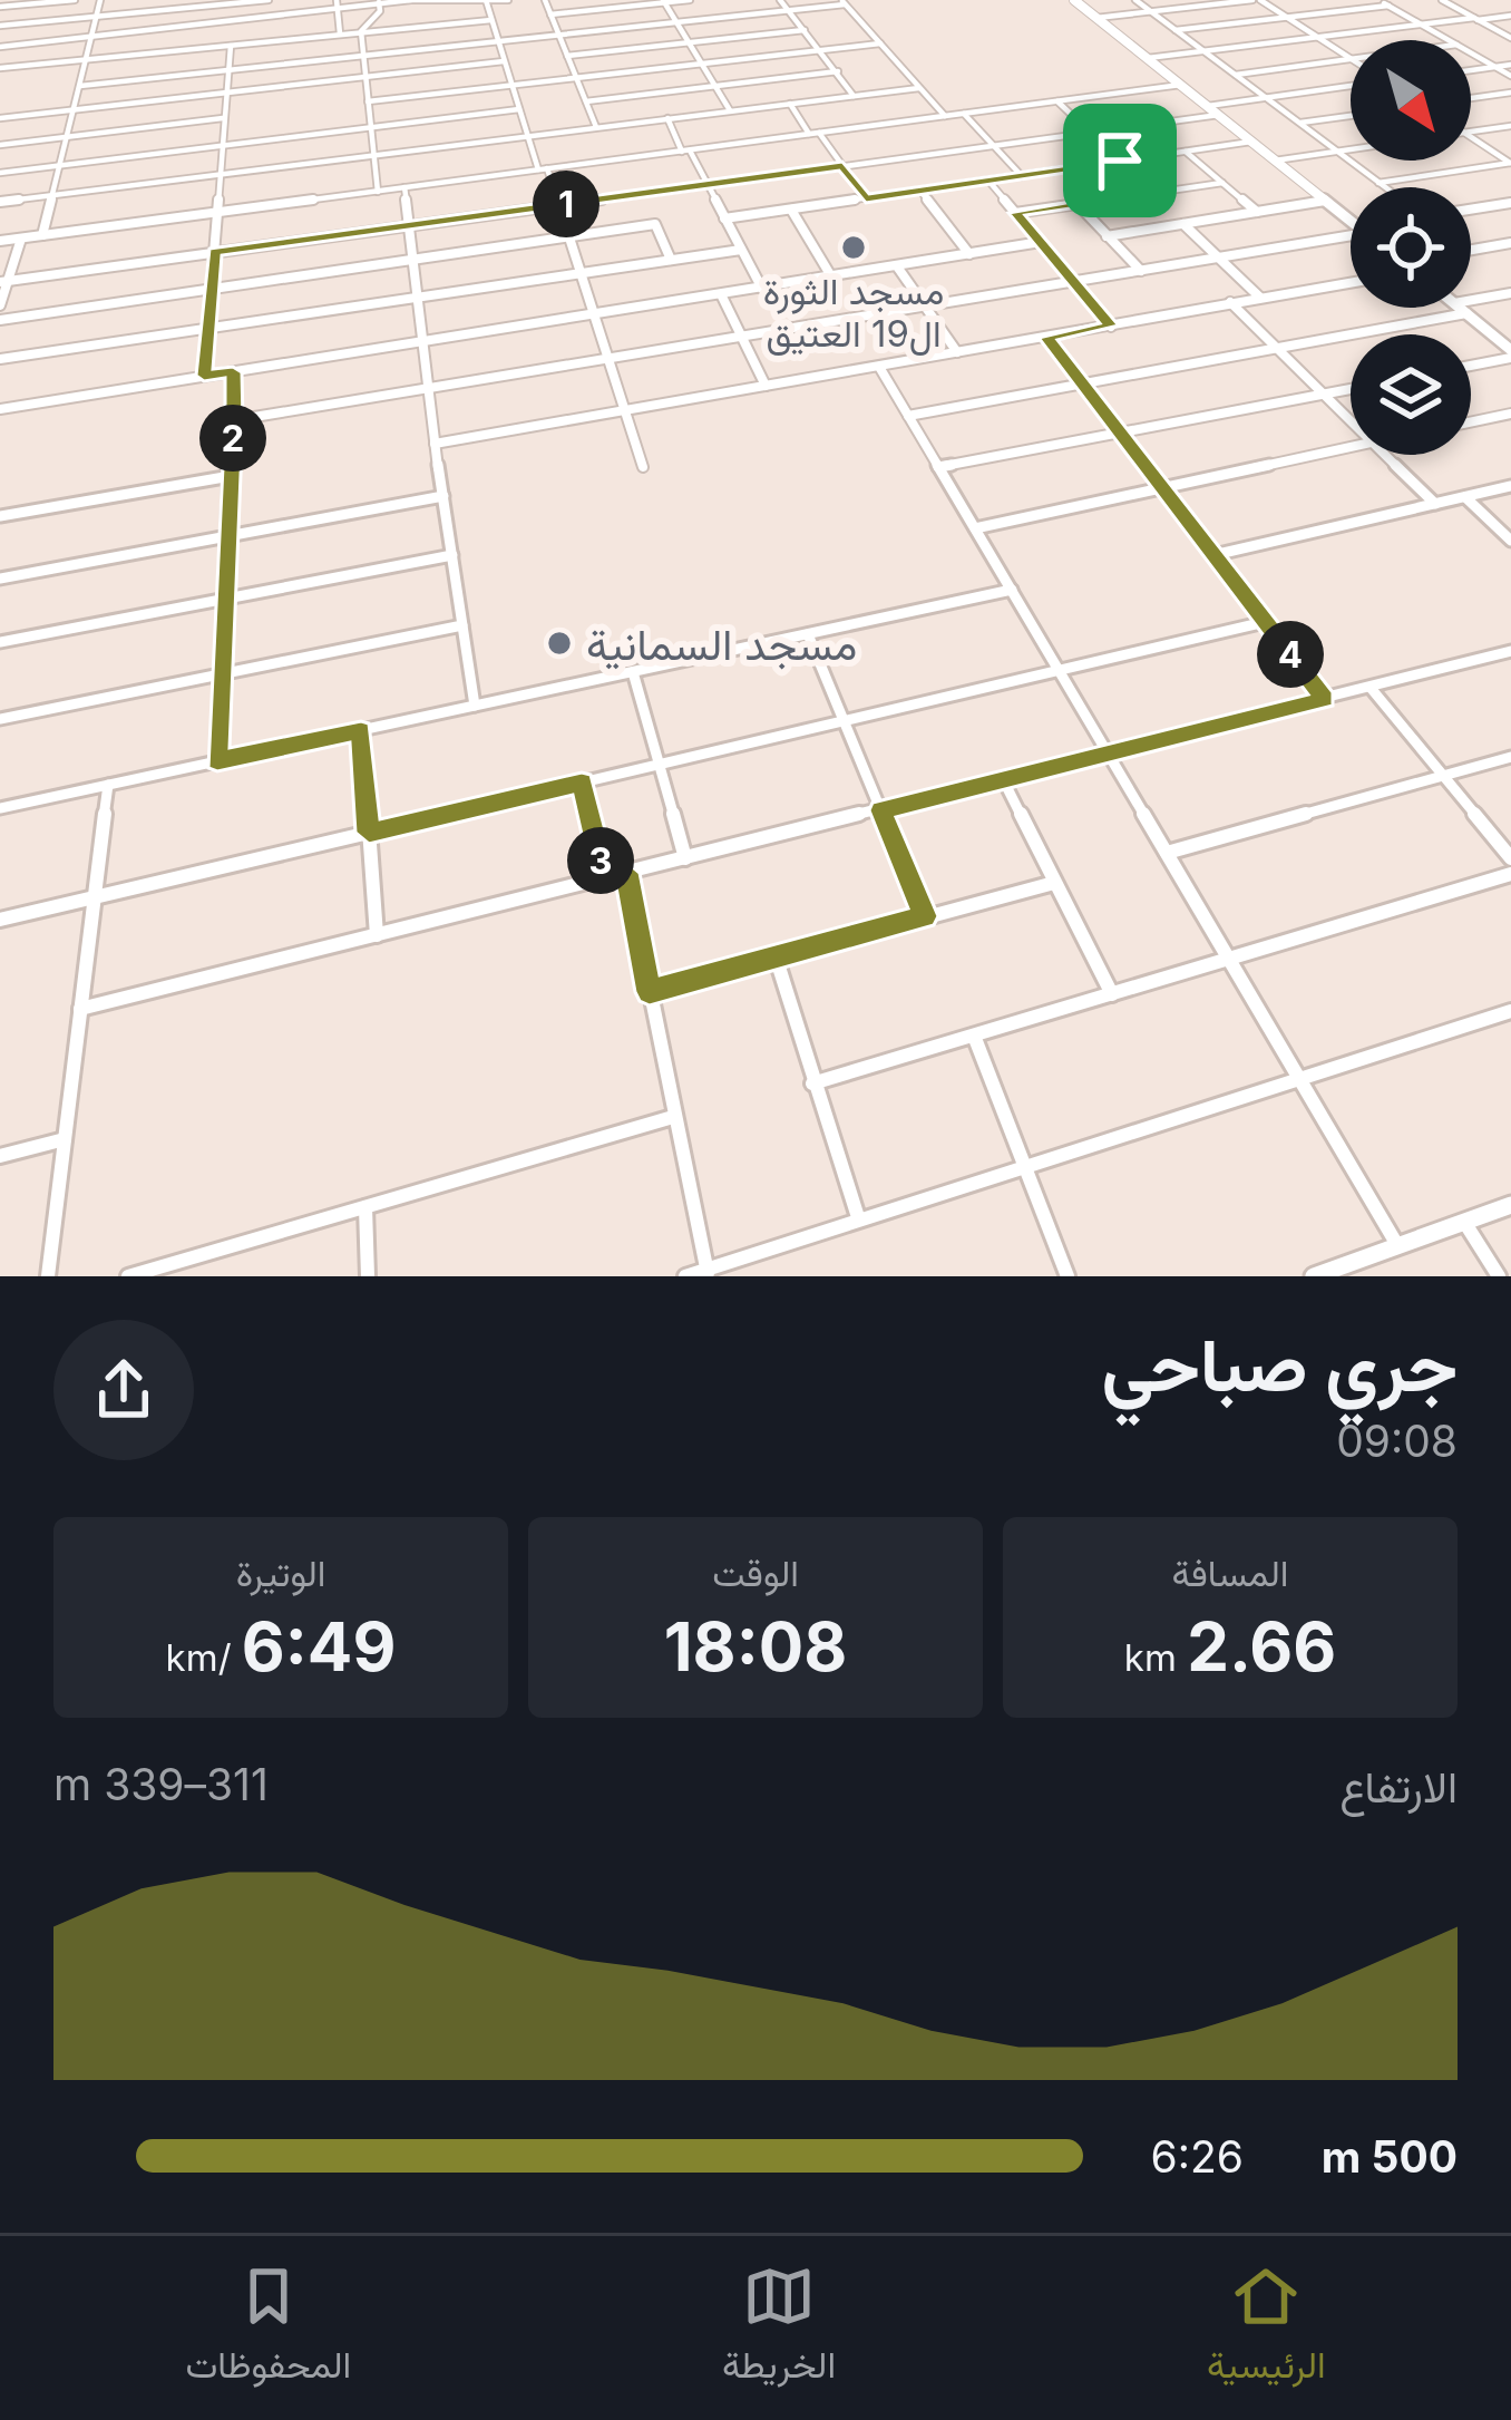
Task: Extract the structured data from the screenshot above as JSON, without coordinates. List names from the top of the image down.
{
  "places": ["مسجد الثورة ال19 العتيق", "مسجد السمانية"],
  "north": "bottom right",
  "page": {
    "pins": [
      "1",
      "2",
      "4",
      "3"
    ],
    "heading": ["جري صباحي", "09:08"],
    "stats": [
      ["المسافة", "2.66 km"],
      ["الوقت", "18:08"],
      ["الوتيرة", "6:49 /km"]
    ],
    "chart": ["الارتفاع", "311–339 m"],
    "list": [
      {
        "name": "500 m",
        "note": "6:26"
      }
    ],
    "tabs": ["الرئيسية", "الخريطة", "المحفوظات"]
  }
}
